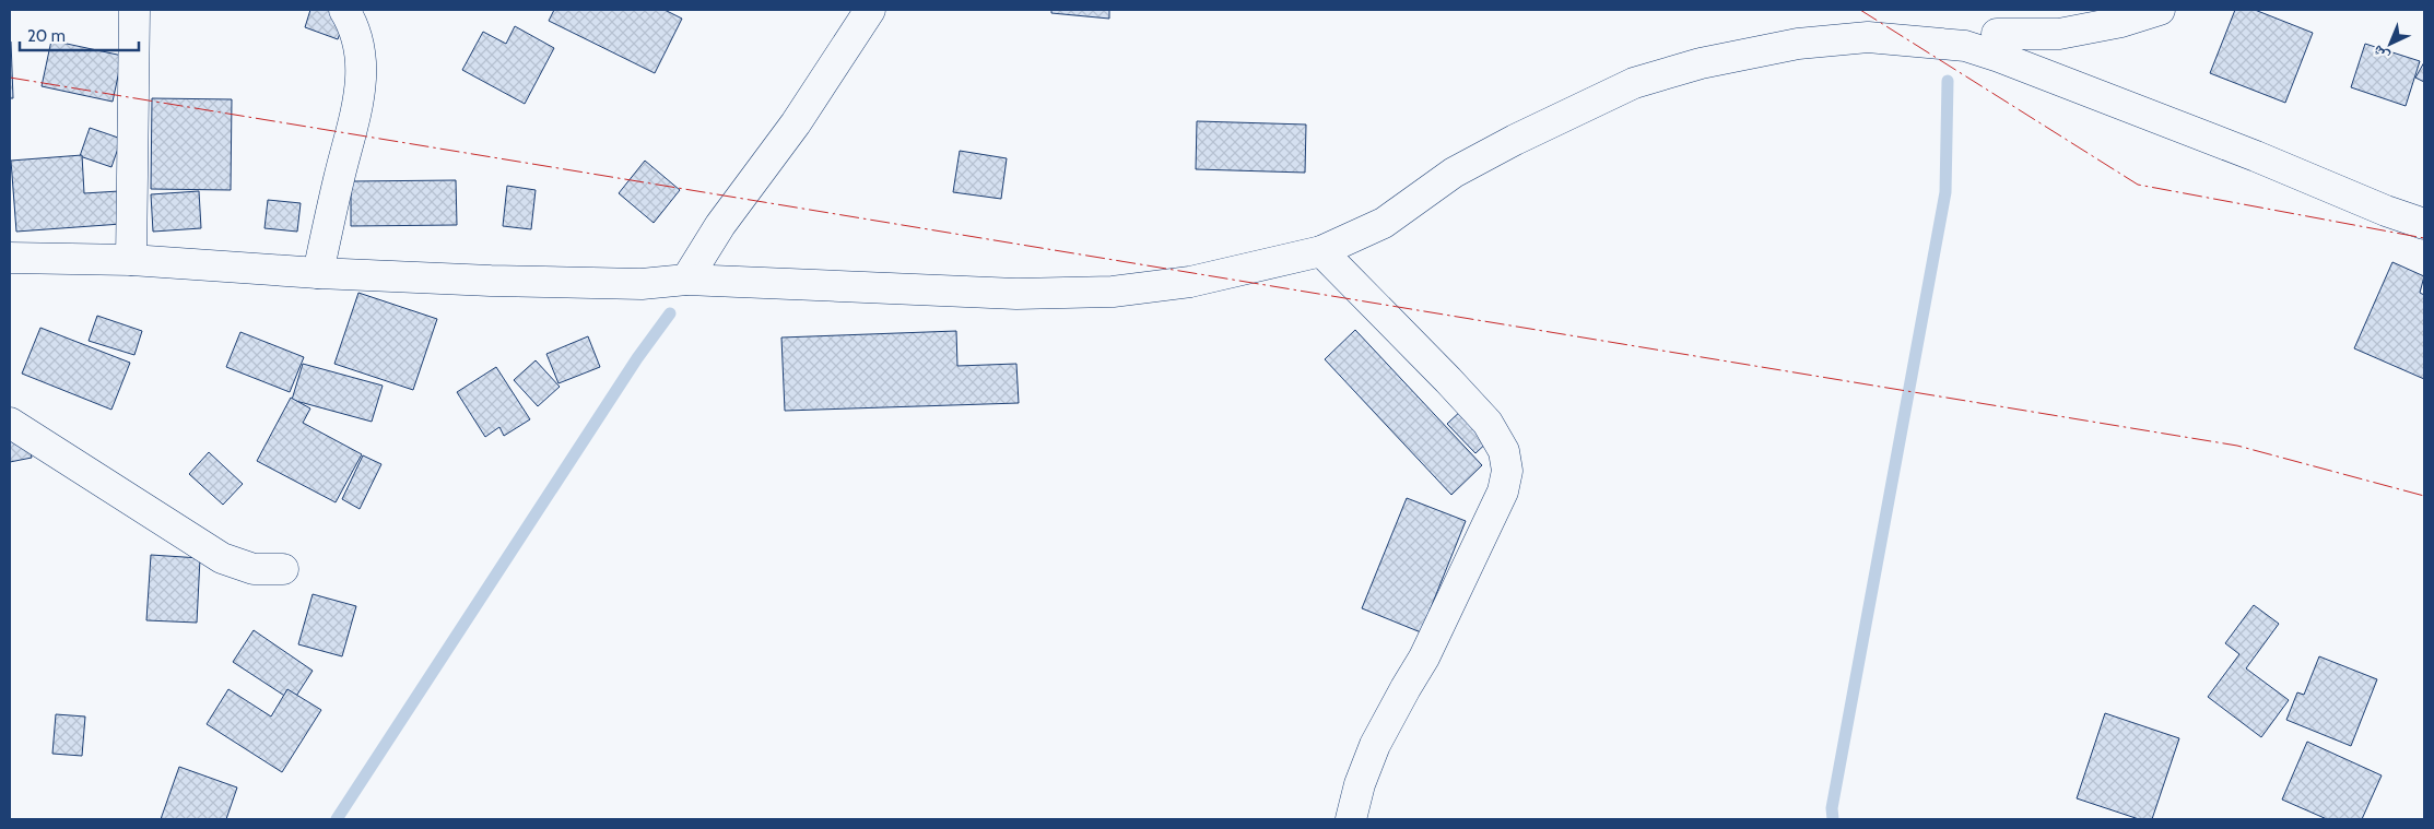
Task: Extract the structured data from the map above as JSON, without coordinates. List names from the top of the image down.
{
  "scale_bar": "20 m",
  "north": "bottom left"
}
